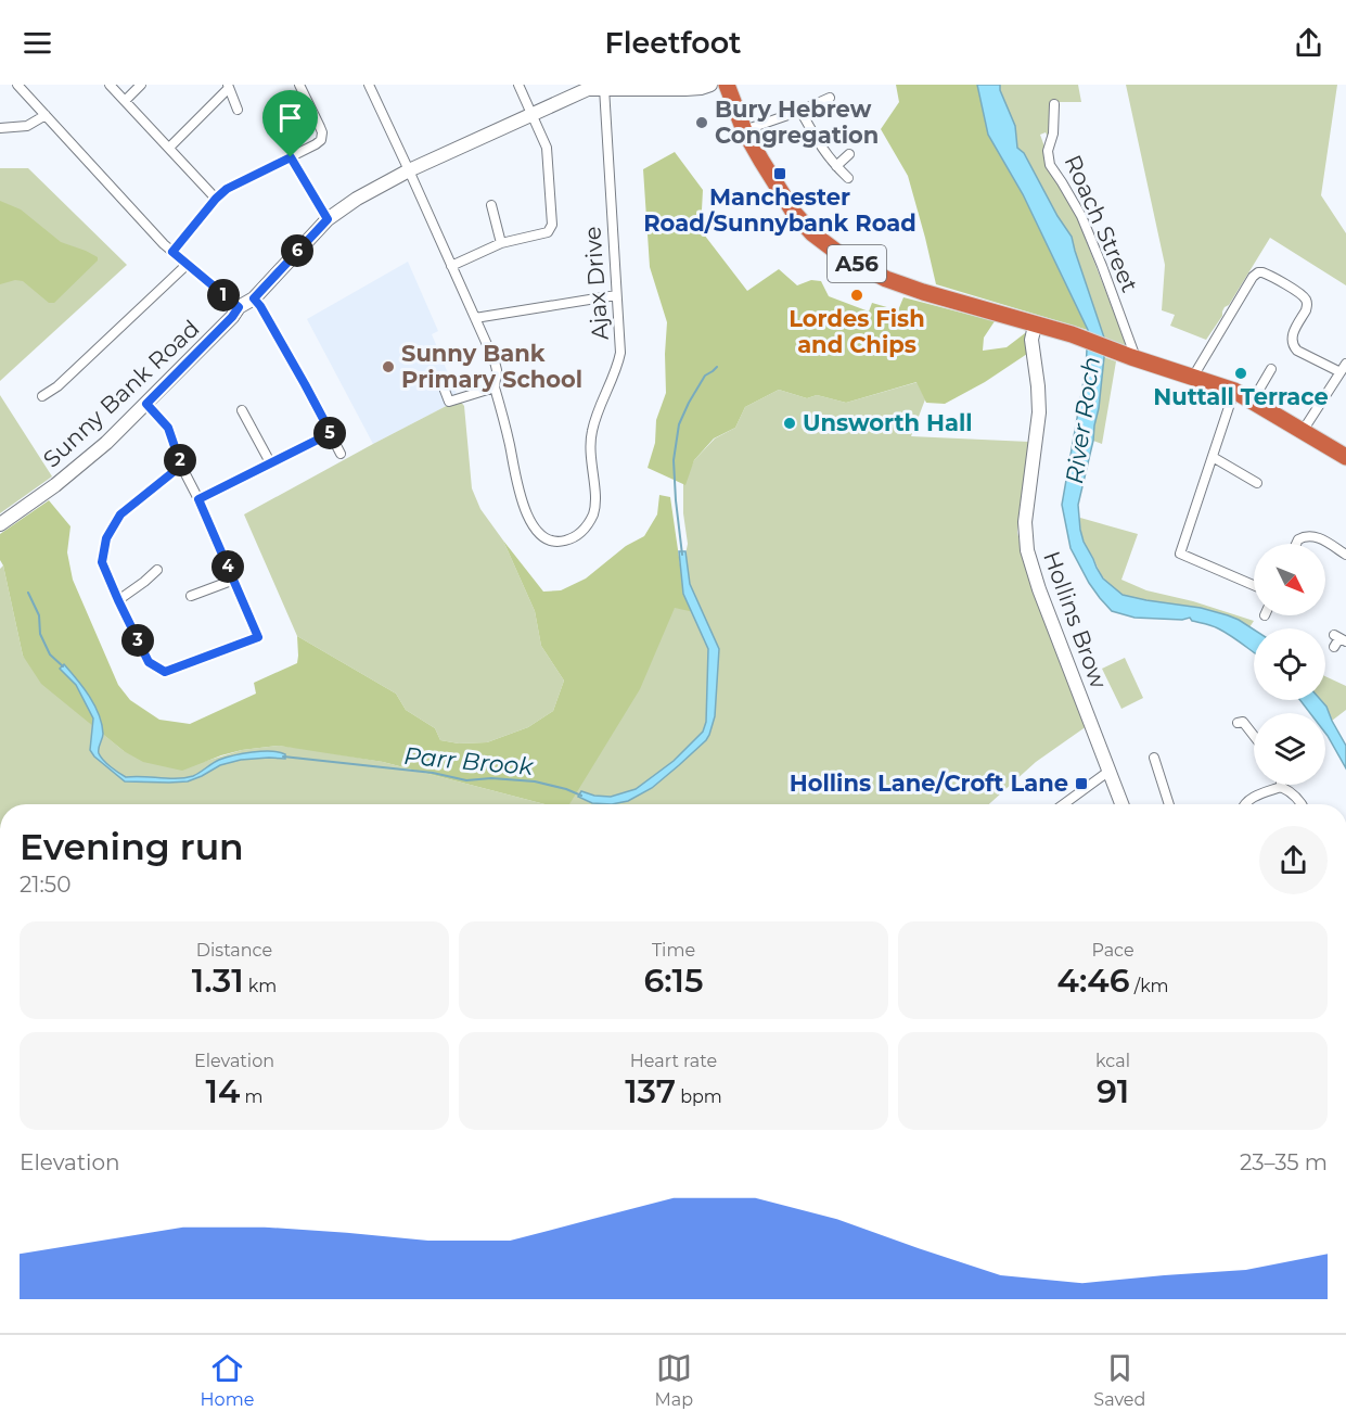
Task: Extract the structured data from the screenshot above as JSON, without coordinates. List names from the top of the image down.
{
  "streets": {
    "highway": ["A56"],
    "street": [
      "Roach Street",
      "Ajax Drive",
      "Sunny Bank Road",
      "Hollins Brow"
    ]
  },
  "crossings": [
    ["Roach Street", "A56"],
    ["A56", "Hollins Brow"],
    ["Ajax Drive", "Sunny Bank Road"]
  ],
  "water": ["River Roch", "Parr Brook"],
  "places": {
    "other": [
      "Bury Hebrew Congregation",
      "Lordes Fish and Chips",
      "Sunny Bank Primary School",
      "Nuttall Terrace",
      "Unsworth Hall"
    ],
    "transit": ["Manchester Road/Sunnybank Road", "Hollins Lane/Croft Lane"]
  },
  "north": "bottom right",
  "page": {
    "header": "Fleetfoot",
    "pins": [
      "6",
      "1",
      "5",
      "2",
      "4",
      "3"
    ],
    "heading": ["Evening run", "21:50"],
    "stats": [
      ["Distance", "1.31 km"],
      ["Time", "6:15"],
      ["Pace", "4:46 /km"],
      ["Elevation", "14 m"],
      ["Heart rate", "137 bpm"],
      ["kcal", "91"]
    ],
    "chart": ["Elevation", "23–35 m"],
    "tabs": ["Home", "Map", "Saved"]
  }
}
